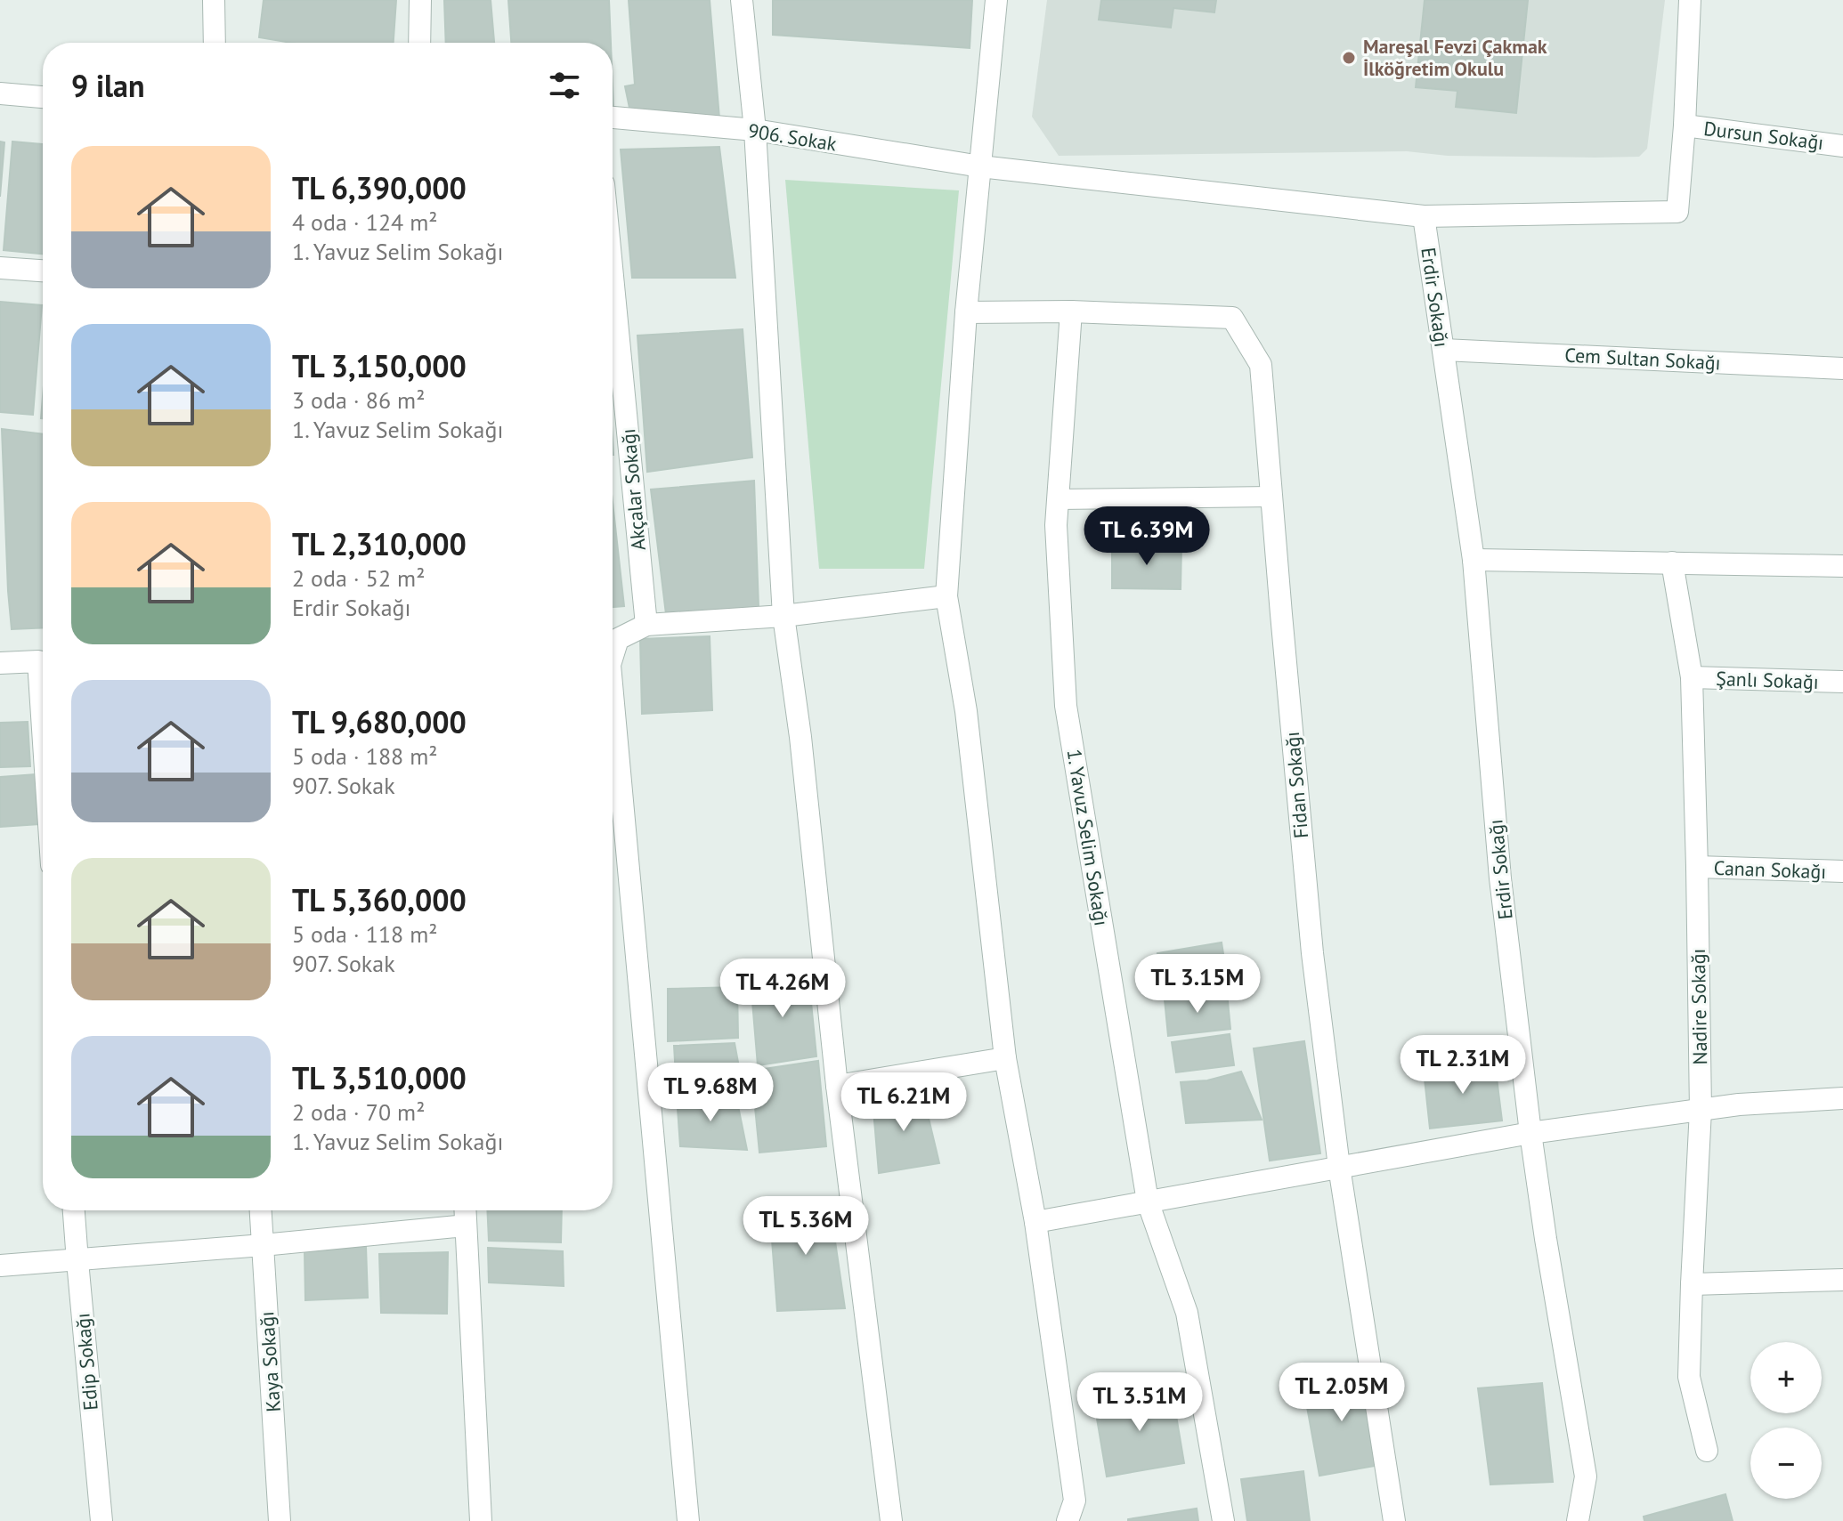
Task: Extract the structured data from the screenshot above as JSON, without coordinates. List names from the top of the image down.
{
  "streets": {
    "street": [
      "Dursun Sokağı",
      "906. Sokak",
      "Erdir Sokağı",
      "Cem Sultan Sokağı",
      "Akçalar Sokağı",
      "Şanlı Sokağı",
      "Fidan Sokağı",
      "1. Yavuz Selim Sokağı",
      "Canan Sokağı",
      "Nadire Sokağı",
      "Edip Sokağı",
      "Kaya Sokağı"
    ]
  },
  "crossings": [
    ["Dursun Sokağı", "906. Sokak"],
    ["906. Sokak", "Erdir Sokağı"],
    ["Erdir Sokağı", "Cem Sultan Sokağı"],
    ["Şanlı Sokağı", "Nadire Sokağı"],
    ["Fidan Sokağı", "1. Yavuz Selim Sokağı"],
    ["Canan Sokağı", "Nadire Sokağı"]
  ],
  "places": ["Mareşal Fevzi Çakmak İlköğretim Okulu"],
  "page": {
    "heading": "9 ilan",
    "list": [
      {
        "name": "TL 6,390,000",
        "note": "4 oda · 124 m² · 1. Yavuz Selim Sokağı"
      },
      {
        "name": "TL 3,150,000",
        "note": "3 oda · 86 m² · 1. Yavuz Selim Sokağı"
      },
      {
        "name": "TL 2,310,000",
        "note": "2 oda · 52 m² · Erdir Sokağı"
      },
      {
        "name": "TL 9,680,000",
        "note": "5 oda · 188 m² · 907. Sokak"
      },
      {
        "name": "TL 5,360,000",
        "note": "5 oda · 118 m² · 907. Sokak"
      },
      {
        "name": "TL 3,510,000",
        "note": "2 oda · 70 m² · 1. Yavuz Selim Sokağı"
      }
    ],
    "price": [
      "TL 6.39M",
      "TL 3.15M",
      "TL 4.26M",
      "TL 2.31M",
      "TL 9.68M",
      "TL 6.21M",
      "TL 5.36M",
      "TL 2.05M",
      "TL 3.51M"
    ],
    "map_buttons": ["+", "−"]
  }
}
